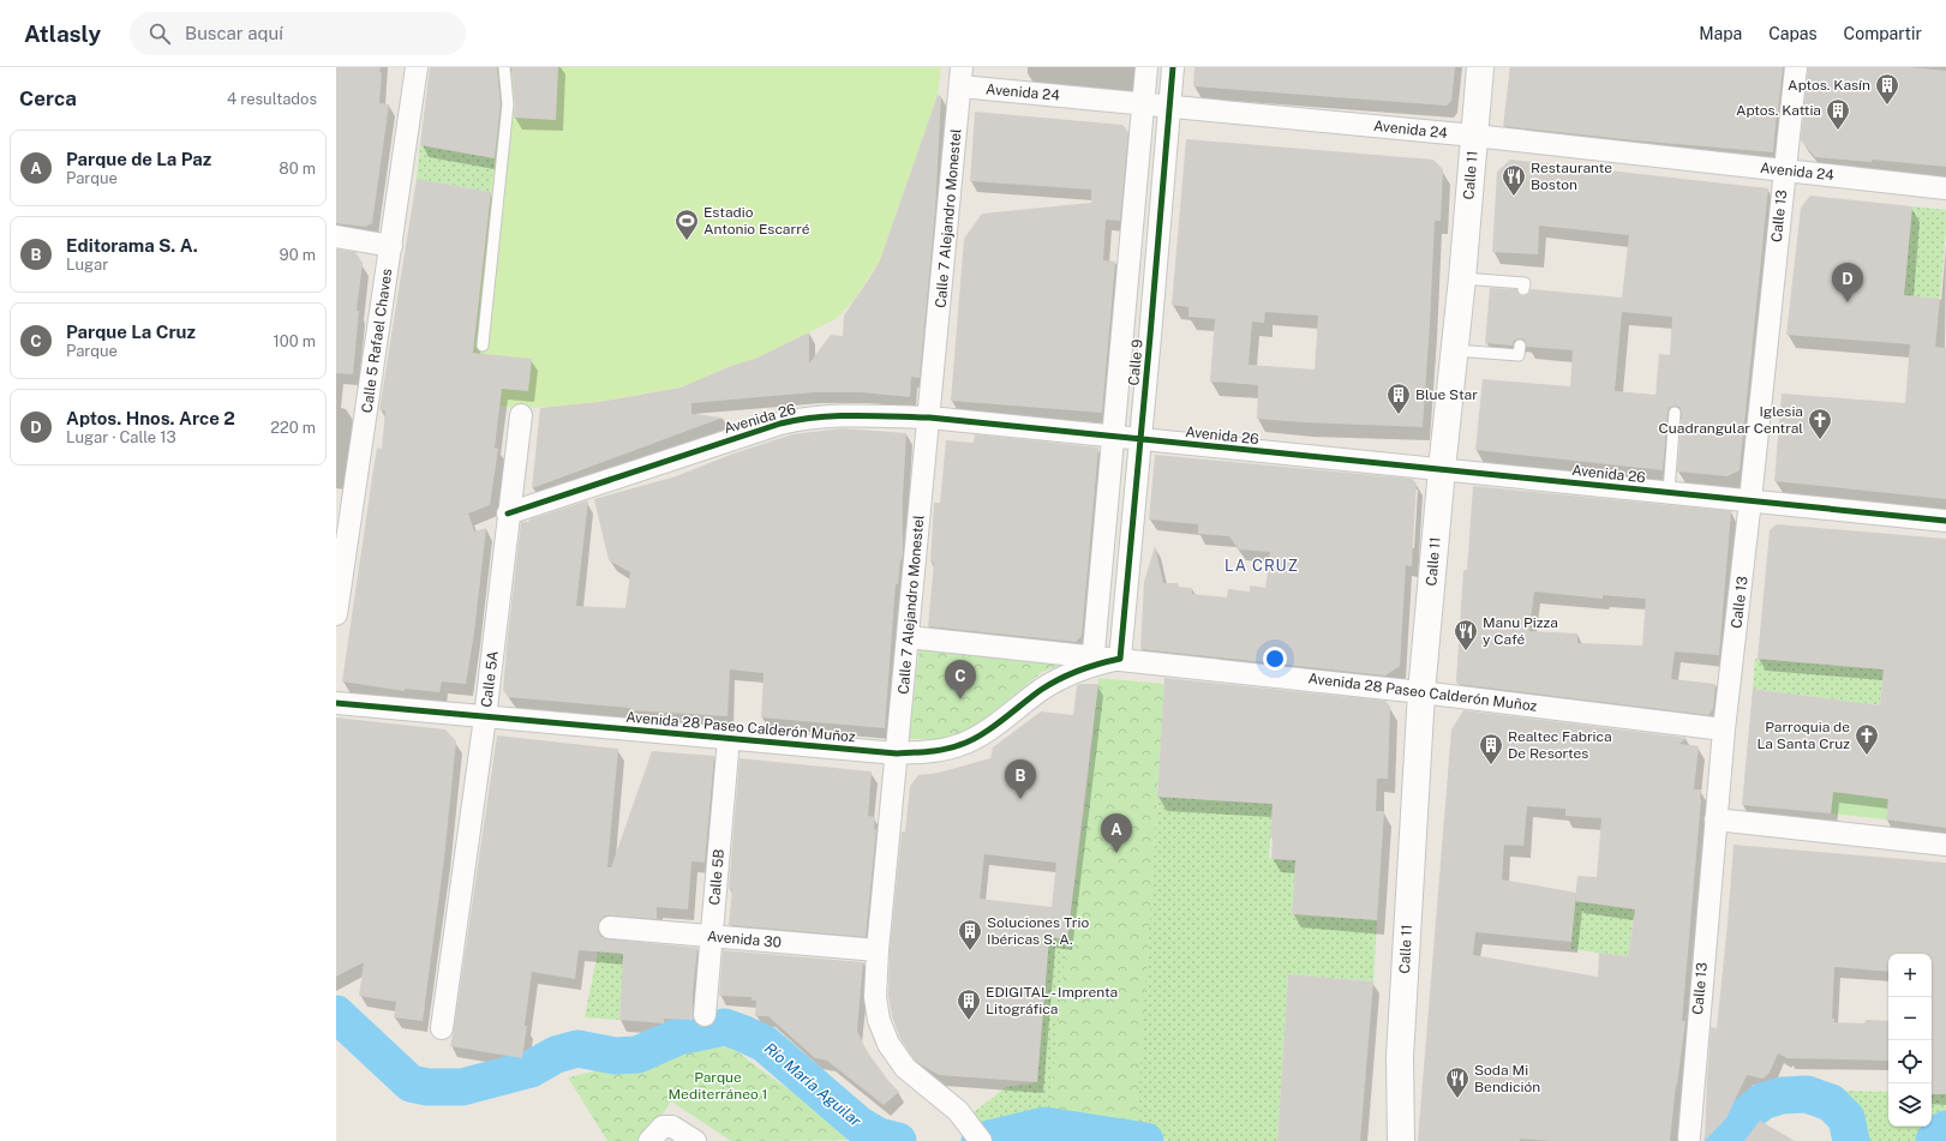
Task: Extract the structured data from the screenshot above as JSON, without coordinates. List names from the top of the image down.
{
  "streets": {
    "main road": ["Calle 11"],
    "street": [
      "Avenida 24",
      "Calle 13",
      "Calle 7 Alejandro Monestel",
      "Calle 5 Rafael Chaves",
      "Calle 9",
      "Avenida 26",
      "Calle 5A",
      "Avenida 28 Paseo Calderón Muñoz",
      "Calle 5B",
      "Avenida 30"
    ]
  },
  "crossings": [
    ["Avenida 24", "Calle 11"],
    ["Avenida 24", "Calle 13"],
    ["Avenida 24", "Calle 7 Alejandro Monestel"],
    ["Avenida 24", "Calle 9"],
    ["Calle 11", "Avenida 26"],
    ["Calle 11", "Avenida 28 Paseo Calderón Muñoz"],
    ["Calle 13", "Avenida 26"],
    ["Calle 13", "Avenida 28 Paseo Calderón Muñoz"],
    ["Calle 7 Alejandro Monestel", "Avenida 26"],
    ["Calle 7 Alejandro Monestel", "Avenida 28 Paseo Calderón Muñoz"],
    ["Calle 7 Alejandro Monestel", "Avenida 30"],
    ["Calle 9", "Avenida 26"],
    ["Calle 9", "Avenida 28 Paseo Calderón Muñoz"],
    ["Avenida 26", "Calle 5A"],
    ["Calle 5A", "Avenida 28 Paseo Calderón Muñoz"],
    ["Avenida 28 Paseo Calderón Muñoz", "Calle 5B"],
    ["Calle 5B", "Avenida 30"]
  ],
  "districts": ["LA CRUZ"],
  "water": ["Río María Aguilar"],
  "parks": ["Parque Mediterráneo 1"],
  "places": {
    "building": [
      "Aptos. Kasín",
      "Aptos. Kattia",
      "Blue Star",
      "Realtec Fabrica De Resortes",
      "Soluciones Trio Ibéricas S. A.",
      "EDIGITAL - Imprenta Litográfica"
    ],
    "restaurant": ["Restaurante Boston", "Manu Pizza y Café", "Soda Mi Bendición"],
    "sports": ["Estadio Antonio Escarré"],
    "church": ["Iglesia Cuadrangular Central", "Parroquia de La Santa Cruz"]
  },
  "page": {
    "header": "Atlasly",
    "search": "Buscar aquí",
    "nav": ["Mapa", "Capas", "Compartir"],
    "heading": ["Cerca", "4 resultados"],
    "list": [
      {
        "mark": "A",
        "name": "Parque de La Paz",
        "note": "Parque",
        "value": "80 m"
      },
      {
        "mark": "B",
        "name": "Editorama S. A.",
        "note": "Lugar",
        "value": "90 m"
      },
      {
        "mark": "C",
        "name": "Parque La Cruz",
        "note": "Parque",
        "value": "100 m"
      },
      {
        "mark": "D",
        "name": "Aptos. Hnos. Arce 2",
        "note": "Lugar · Calle 13",
        "value": "220 m"
      }
    ],
    "pins": [
      "D",
      "C",
      "B",
      "A"
    ],
    "map_buttons": ["+", "−"]
  }
}
